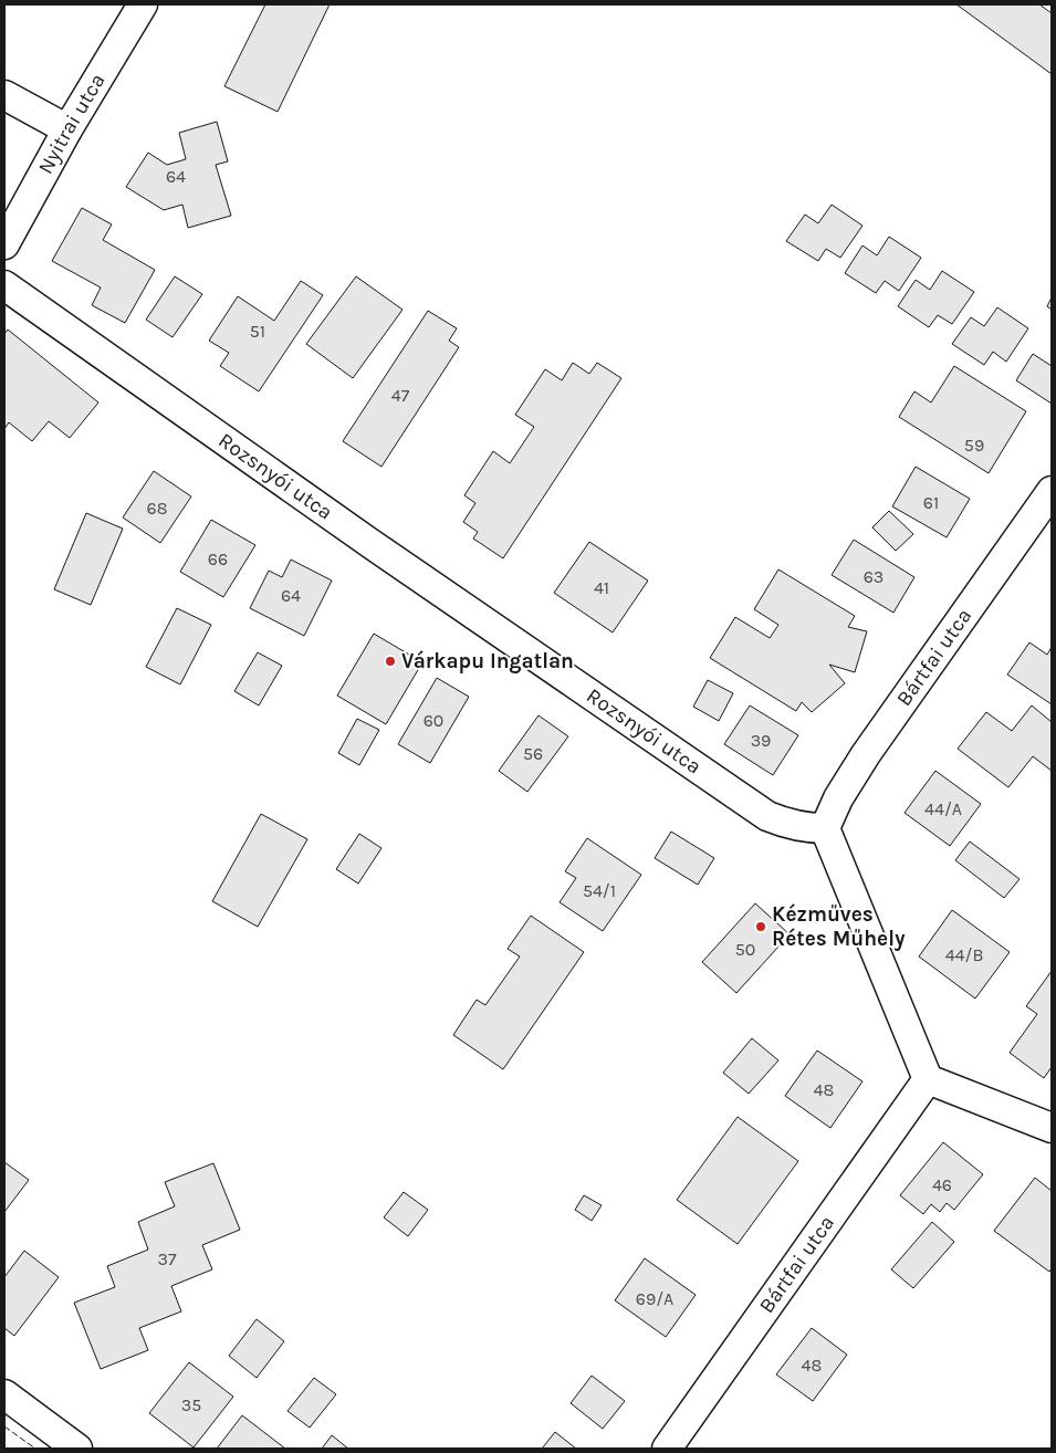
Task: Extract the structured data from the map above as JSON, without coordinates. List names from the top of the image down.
{
  "streets": {
    "street": ["Nyitrai utca", "Rozsnyói utca", "Bártfai utca"]
  },
  "crossings": [
    ["Rozsnyói utca", "Bártfai utca"]
  ],
  "places": ["Várkapu Ingatlan", "Kézműves Rétes Műhely"],
  "house_numbers": [
    "64",
    "51",
    "47",
    "59",
    "61",
    "68",
    "66",
    "63",
    "41",
    "64",
    "60",
    "39",
    "56",
    "44/A",
    "54/1",
    "50",
    "44/B",
    "48",
    "46",
    "37",
    "69/A",
    "48",
    "35"
  ]
}
